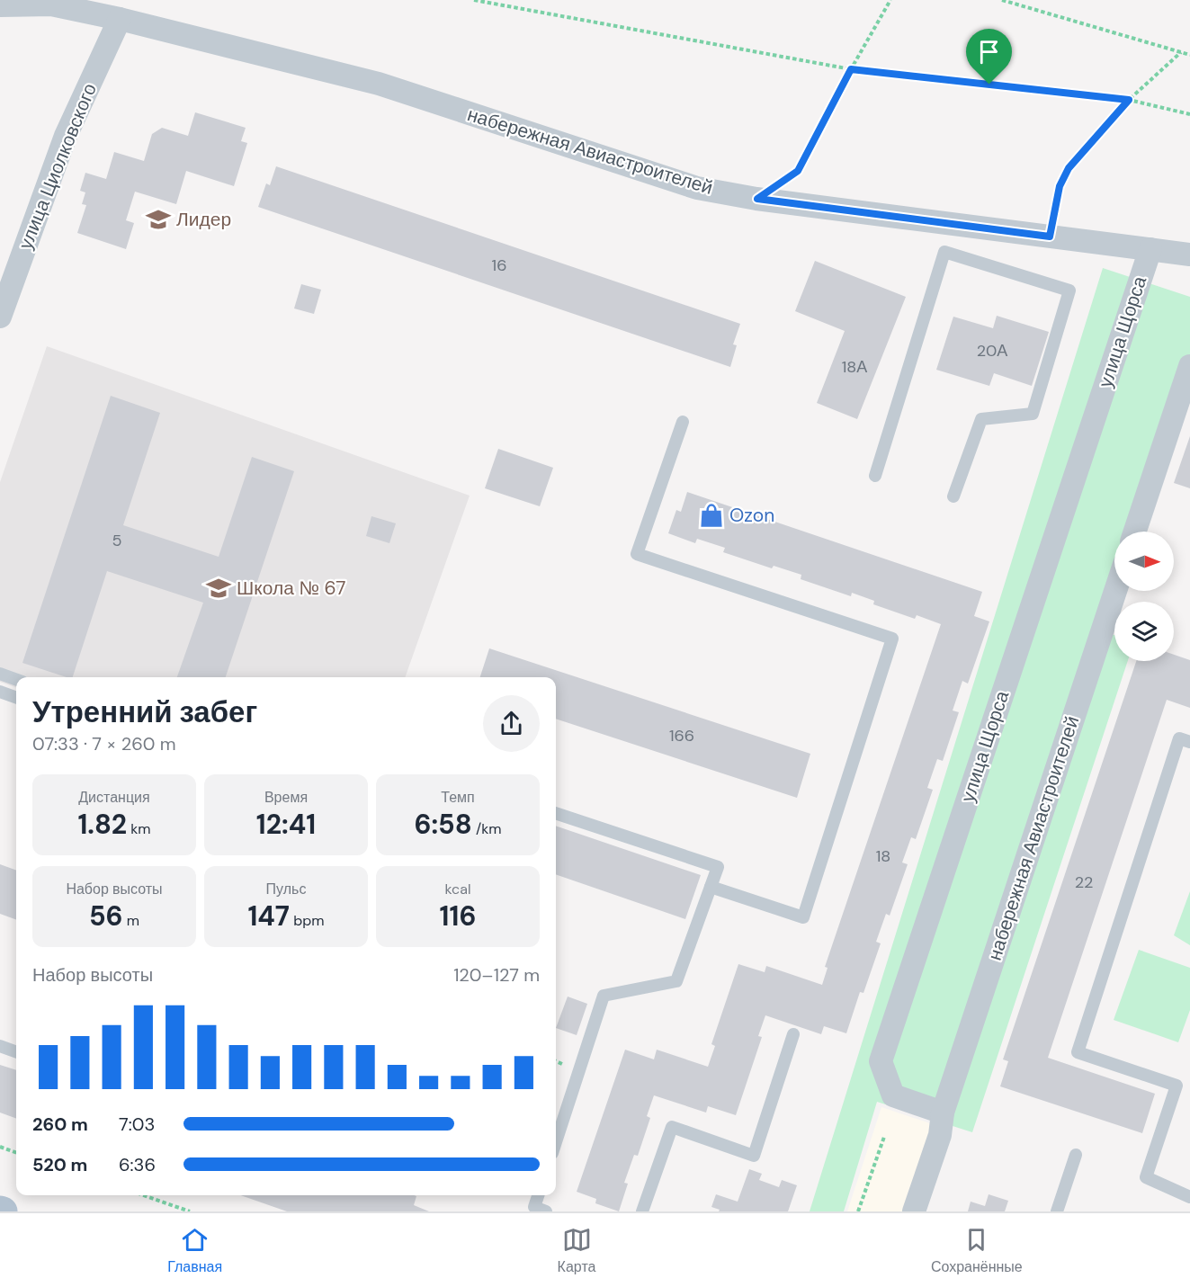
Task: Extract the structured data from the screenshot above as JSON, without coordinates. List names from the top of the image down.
{
  "streets": {
    "street": ["набережная Авиастроителей", "улица Циолковского", "улица Щорса"]
  },
  "crossings": [
    ["набережная Авиастроителей", "улица Циолковского"],
    ["набережная Авиастроителей", "улица Щорса"]
  ],
  "places": {
    "school or university": ["Лидер", "Школа № 67"],
    "shop": ["Ozon"]
  },
  "house_numbers": [
    "16",
    "20А",
    "18А",
    "5",
    "166",
    "18",
    "22"
  ],
  "north": "right",
  "page": {
    "heading": ["Утренний забег", "07:33 · 7 × 260 m"],
    "stats": [
      ["Дистанция", "1.82 km"],
      ["Время", "12:41"],
      ["Темп", "6:58 /km"],
      ["Набор высоты", "56 m"],
      ["Пульс", "147 bpm"],
      ["kcal", "116"]
    ],
    "chart": ["Набор высоты", "120–127 m"],
    "list": [
      {
        "name": "260 m",
        "note": "7:03"
      },
      {
        "name": "520 m",
        "note": "6:36"
      }
    ],
    "tabs": ["Главная", "Карта", "Сохранённые"]
  }
}
